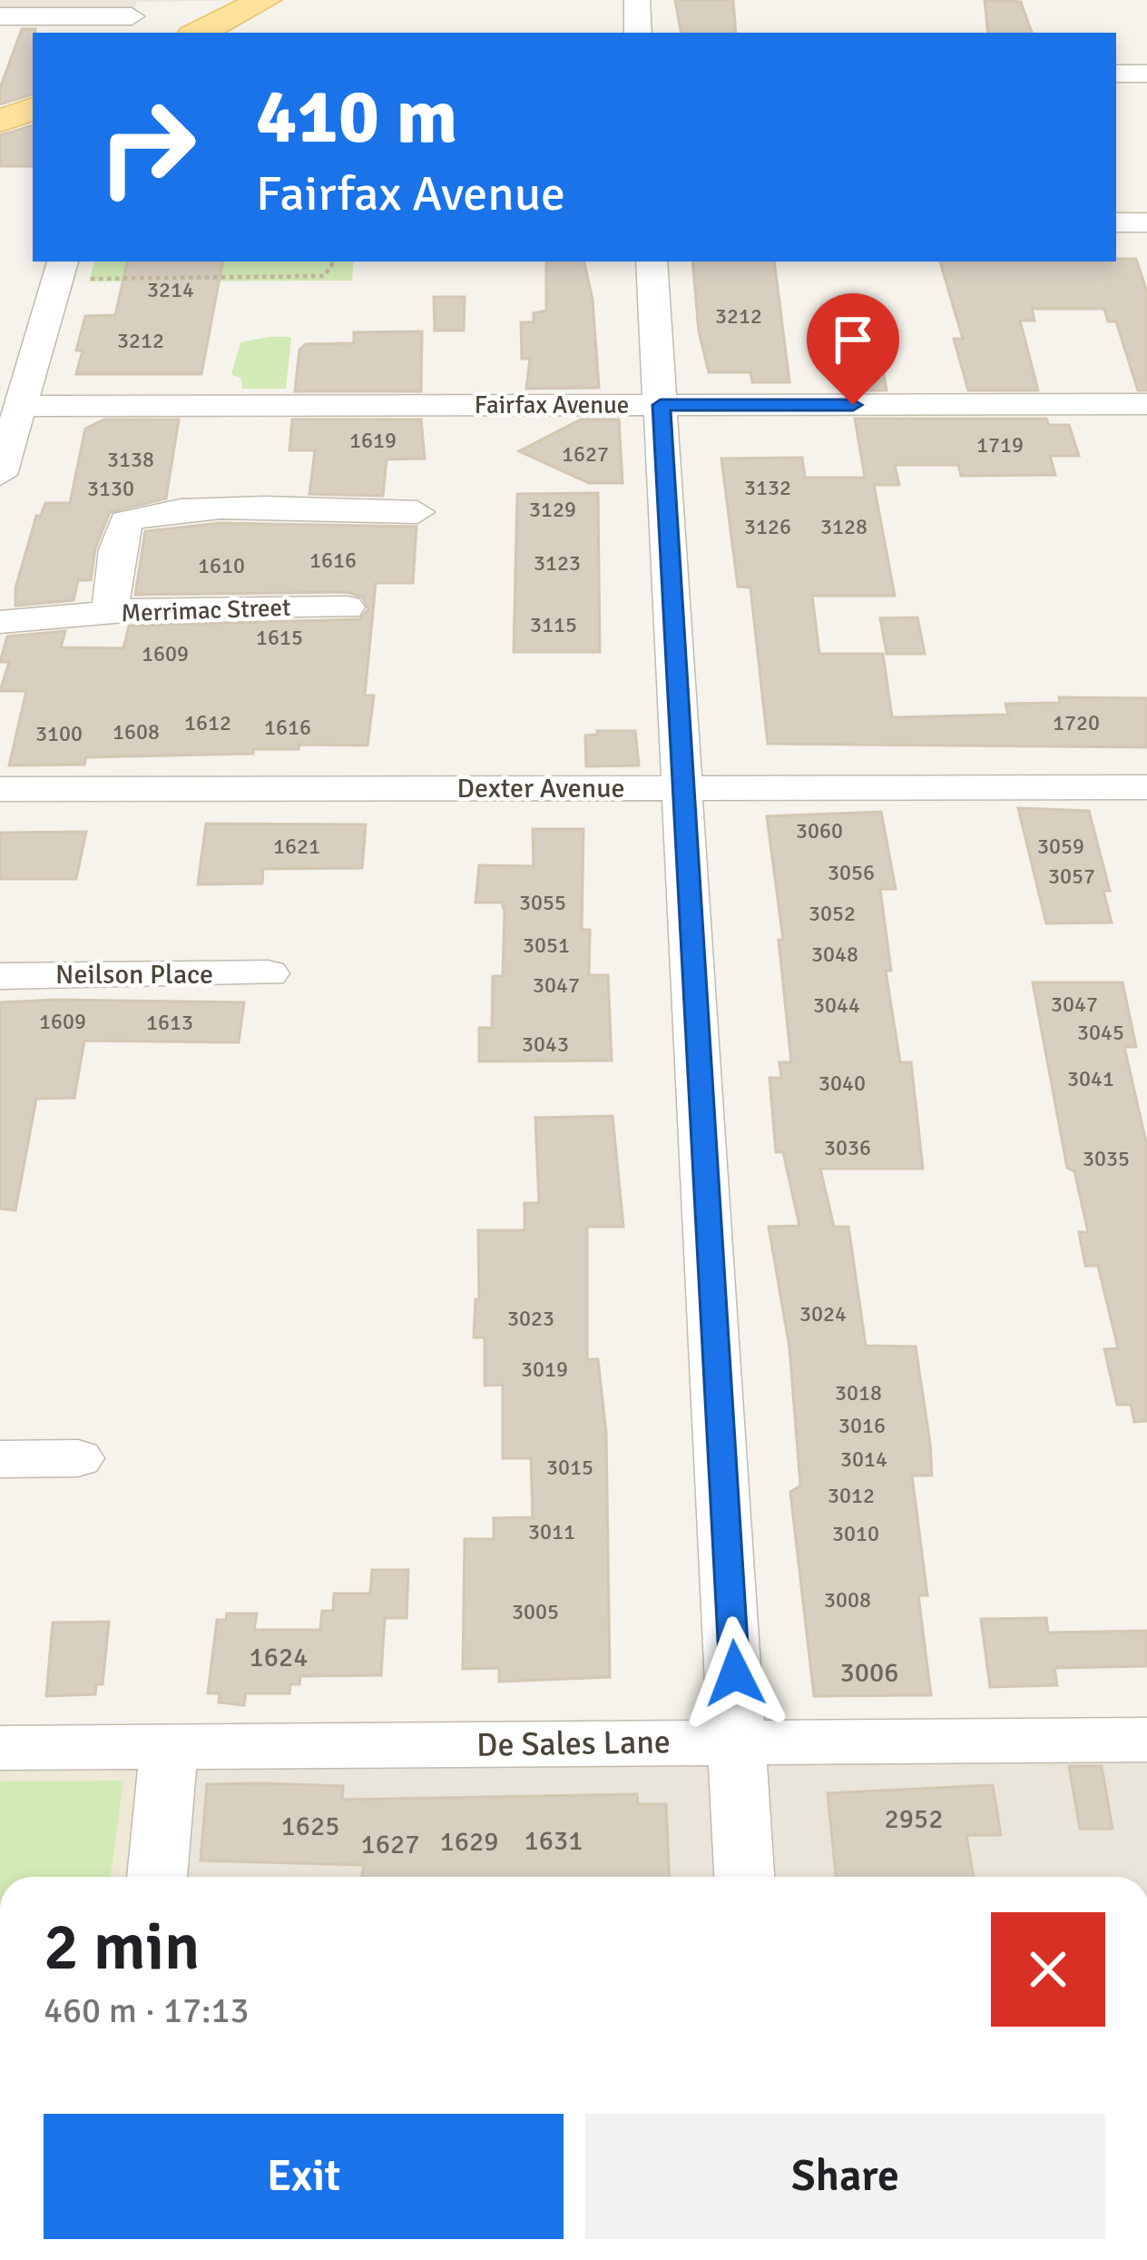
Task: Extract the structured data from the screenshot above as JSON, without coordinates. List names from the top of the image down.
{
  "streets": {
    "street": [
      "Fairfax Avenue",
      "Merrimac Street",
      "Dexter Avenue",
      "Neilson Place",
      "De Sales Lane"
    ]
  },
  "house_numbers": [
    "3214",
    "3212",
    "3212",
    "1619",
    "1719",
    "1627",
    "3138",
    "3132",
    "3130",
    "3129",
    "3126",
    "3128",
    "1616",
    "3123",
    "1610",
    "3115",
    "1615",
    "1609",
    "1612",
    "1720",
    "1616",
    "1608",
    "3100",
    "3060",
    "1621",
    "3059",
    "3056",
    "3057",
    "3055",
    "3052",
    "3051",
    "3048",
    "3047",
    "3047",
    "3044",
    "1609",
    "1613",
    "3045",
    "3043",
    "3041",
    "3040",
    "3036",
    "3035",
    "3024",
    "3023",
    "3019",
    "3018",
    "3016",
    "3014",
    "3015",
    "3012",
    "3011",
    "3010",
    "3008",
    "3005",
    "1624",
    "3006",
    "2952",
    "1625",
    "1631",
    "1629",
    "1627"
  ],
  "page": {
    "turn": ["410 m", "Fairfax Avenue"],
    "heading": ["2 min", "460 m · 17:13"],
    "buttons": ["Exit", "Share"]
  }
}
